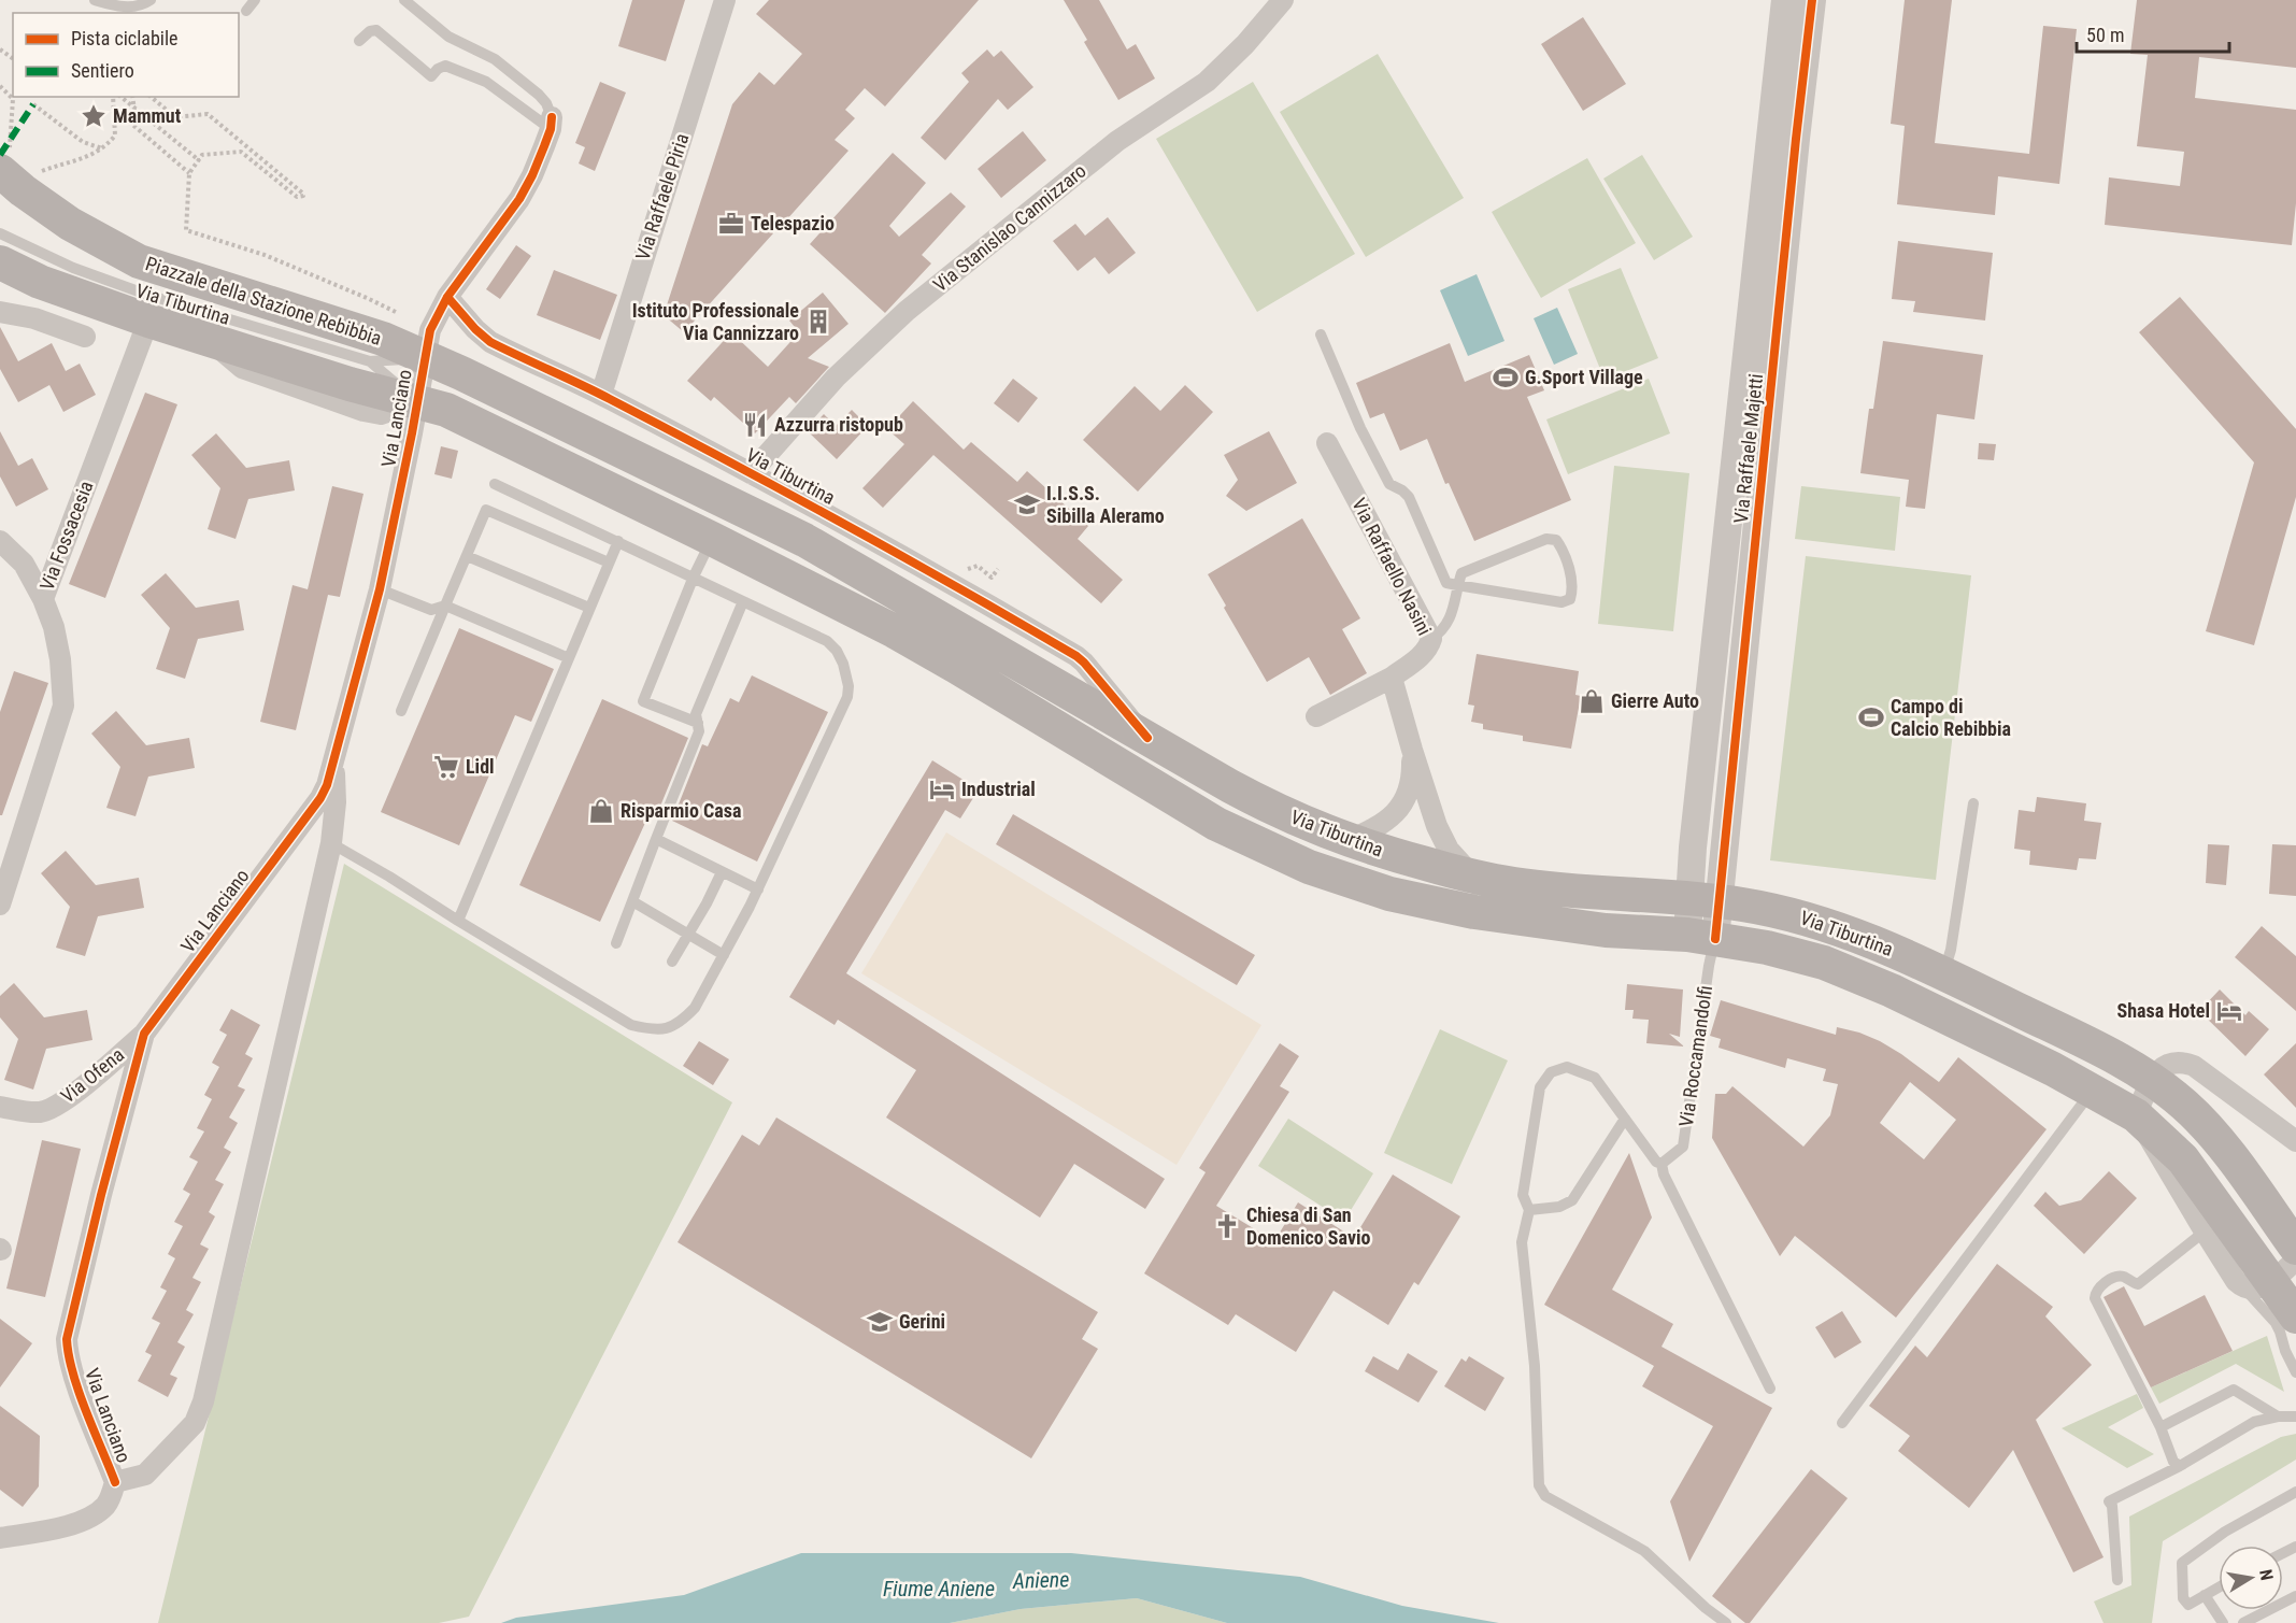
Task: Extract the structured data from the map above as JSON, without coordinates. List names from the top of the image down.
{
  "streets": {
    "main road": ["Piazzale della Stazione Rebibbia", "Via Tiburtina"],
    "street": [
      "Via Raffaele Piria",
      "Via Stanislao Cannizzaro",
      "Via Lanciano",
      "Via Raffaele Majetti",
      "Via Fossacesia",
      "Via Raffaello Nasini",
      "Via Roccamandolfi",
      "Via Ofena"
    ]
  },
  "crossings": [
    ["Via Raffaele Piria", "Via Tiburtina"],
    ["Via Stanislao Cannizzaro", "Via Tiburtina"],
    ["Piazzale della Stazione Rebibbia", "Via Tiburtina"],
    ["Piazzale della Stazione Rebibbia", "Via Lanciano"],
    ["Via Tiburtina", "Via Lanciano"],
    ["Via Tiburtina", "Via Raffaele Majetti"],
    ["Via Tiburtina", "Via Fossacesia"],
    ["Via Tiburtina", "Via Roccamandolfi"],
    ["Via Lanciano", "Via Ofena"],
    ["Via Raffaele Majetti", "Via Roccamandolfi"]
  ],
  "water": ["Aniene", "Fiume Aniene"],
  "places": {
    "place": ["Mammut"],
    "office": ["Telespazio"],
    "building": ["Istituto Professionale Via Cannizzaro"],
    "sports": ["G.Sport Village", "Campo di Calcio Rebibbia"],
    "restaurant": ["Azzurra ristopub"],
    "school or university": ["I.I.S.S. Sibilla Aleramo", "Gerini"],
    "shop": ["Gierre Auto", "Risparmio Casa"],
    "supermarket": ["Lidl"],
    "hotel": ["Industrial", "Shasa Hotel"],
    "church": ["Chiesa di San Domenico Savio"]
  },
  "legend": ["Pista ciclabile", "Sentiero"],
  "scale_bar": "50 m",
  "north": "right"
}
